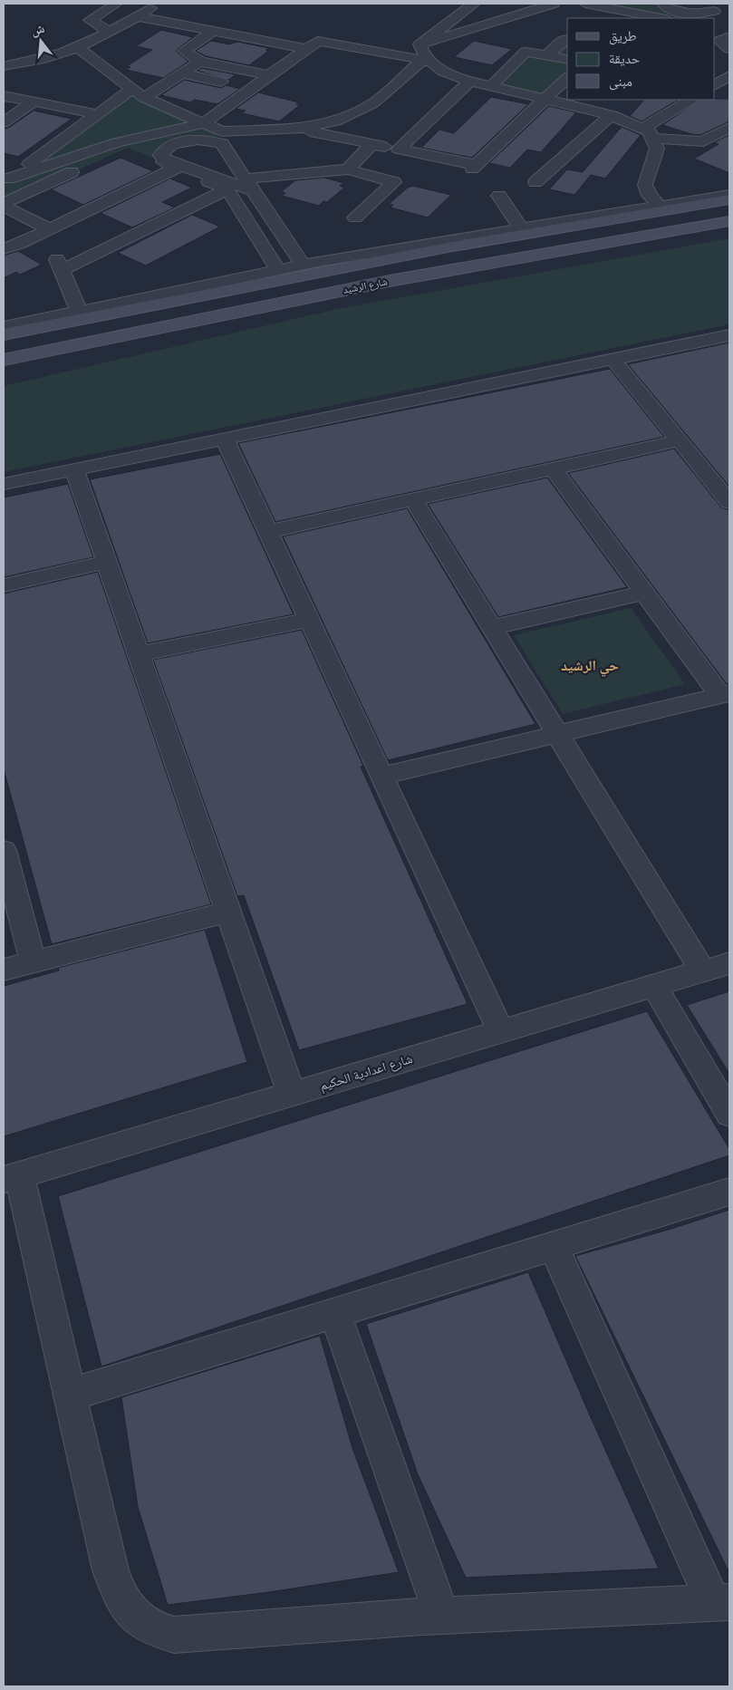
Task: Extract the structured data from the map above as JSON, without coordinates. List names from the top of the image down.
{
  "streets": {
    "street": ["شارع الرشيد", "شارع اعدادية الحكيم"]
  },
  "districts": ["حي الرشيد"],
  "legend": ["طريق", "حديقة", "مبنى"],
  "north": "top"
}
